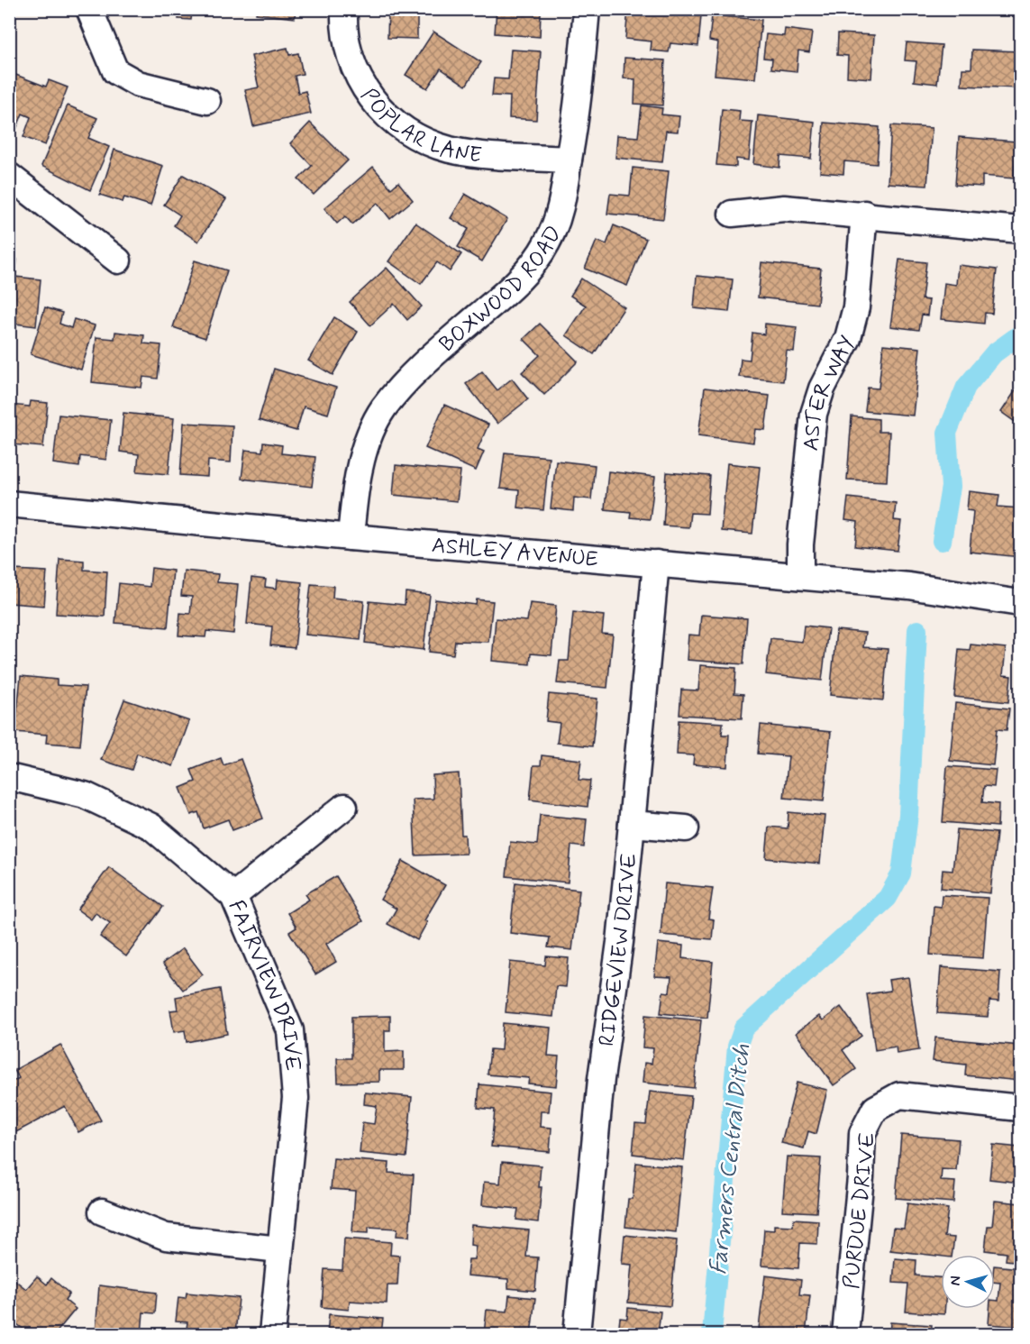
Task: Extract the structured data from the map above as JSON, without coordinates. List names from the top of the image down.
{
  "streets": {
    "street": [
      "POPLAR LANE",
      "BOXWOOD ROAD",
      "ASTER WAY",
      "ASHLEY AVENUE",
      "RIDGEVIEW DRIVE",
      "FAIRVIEW DRIVE",
      "PURDUE DRIVE"
    ]
  },
  "crossings": [
    ["POPLAR LANE", "BOXWOOD ROAD"],
    ["BOXWOOD ROAD", "ASHLEY AVENUE"],
    ["ASTER WAY", "ASHLEY AVENUE"],
    ["ASHLEY AVENUE", "RIDGEVIEW DRIVE"]
  ],
  "water": ["Farmers Central Ditch"],
  "north": "left"
}
